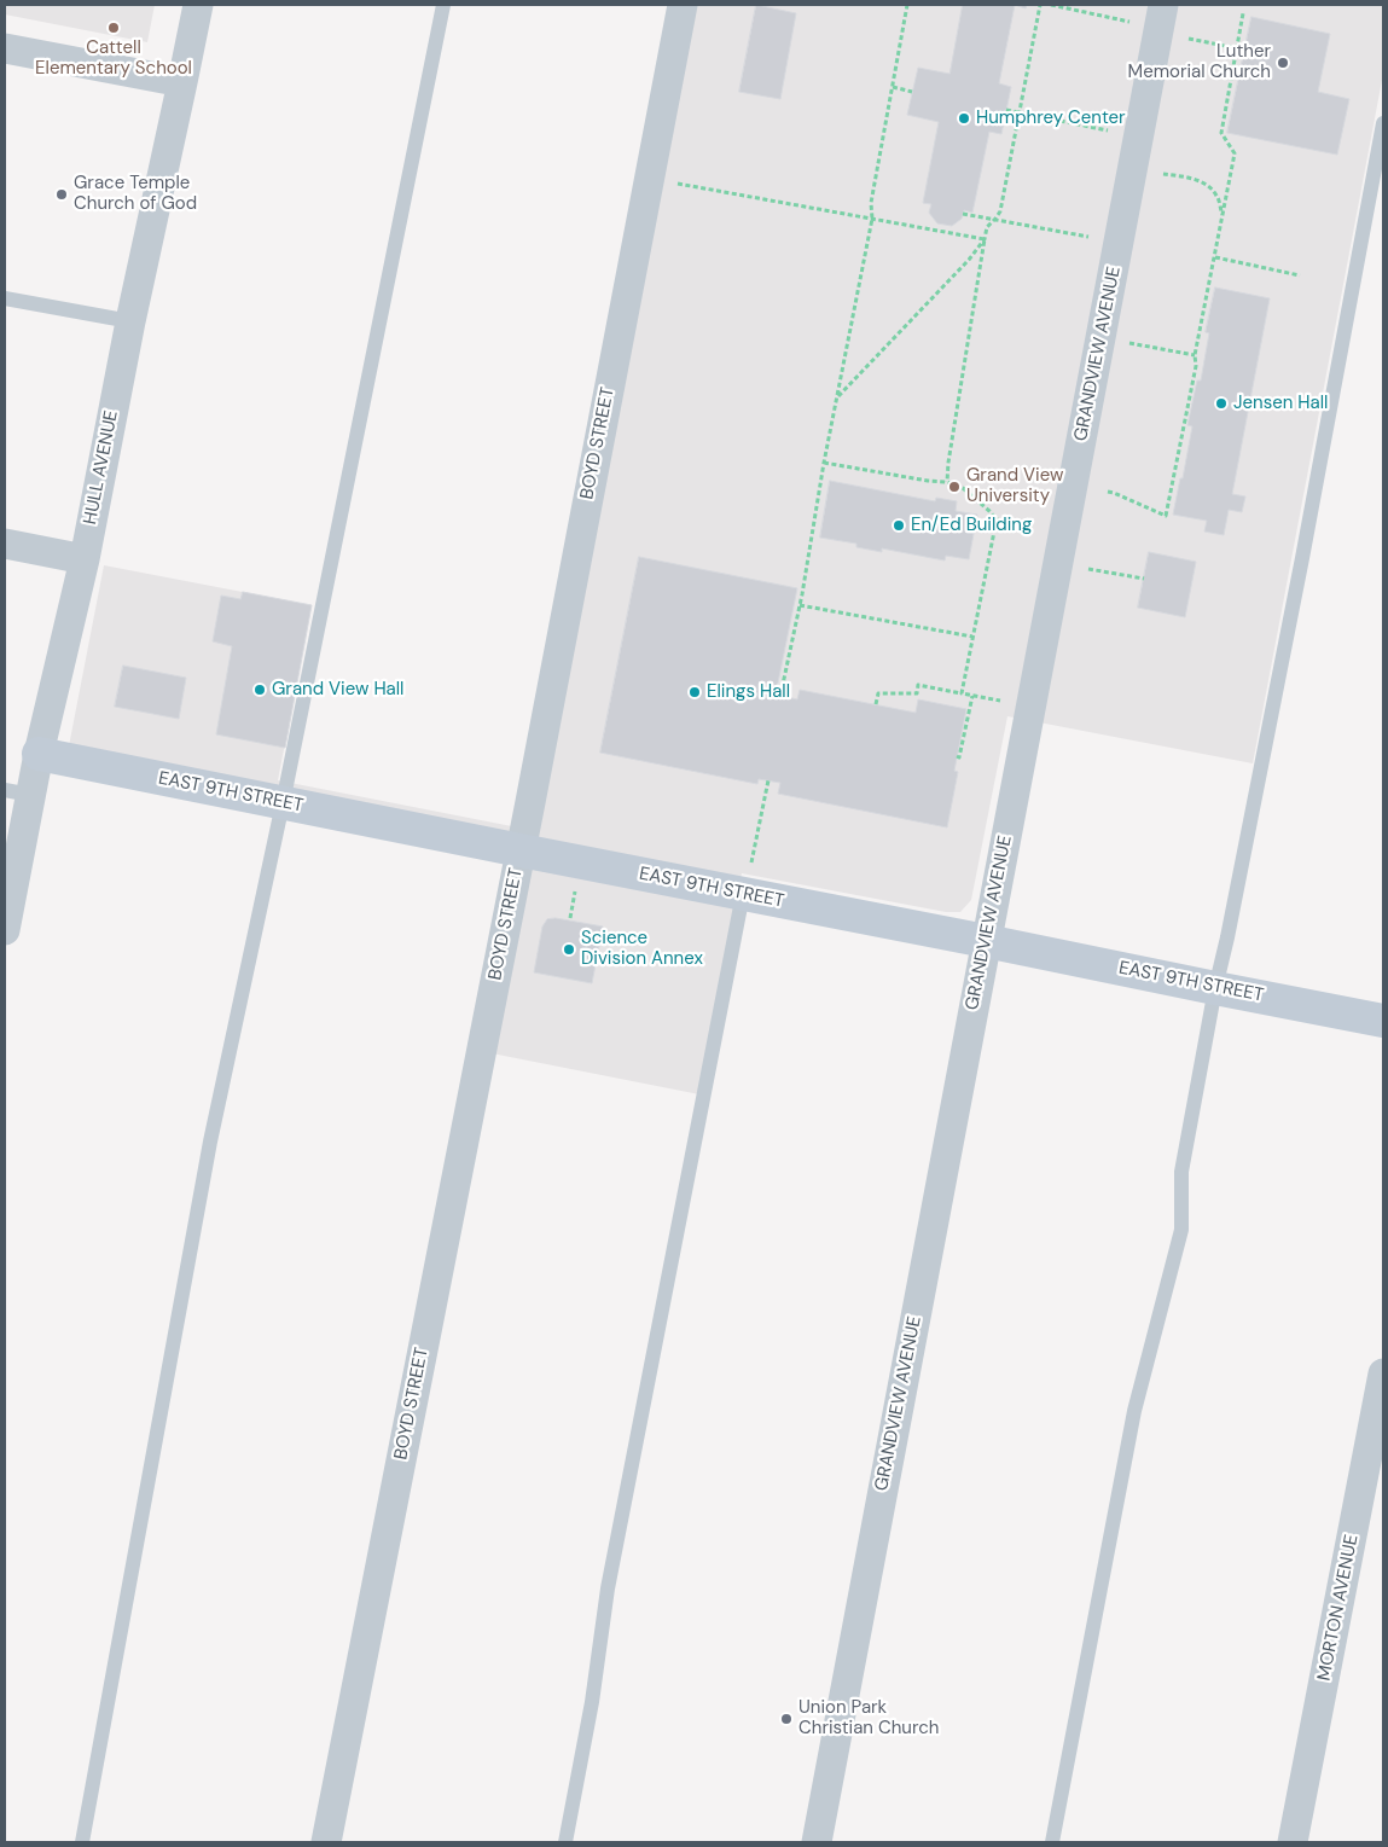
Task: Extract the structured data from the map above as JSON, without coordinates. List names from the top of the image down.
{
  "streets": {
    "street": [
      "GRANDVIEW AVENUE",
      "BOYD STREET",
      "HULL AVENUE",
      "EAST 9TH STREET",
      "MORTON AVENUE"
    ]
  },
  "crossings": [
    ["GRANDVIEW AVENUE", "EAST 9TH STREET"],
    ["BOYD STREET", "EAST 9TH STREET"],
    ["HULL AVENUE", "EAST 9TH STREET"]
  ],
  "places": [
    "Cattell Elementary School",
    "Luther Memorial Church",
    "Humphrey Center",
    "Grace Temple Church of God",
    "Jensen Hall",
    "Grand View University",
    "En/Ed Building",
    "Grand View Hall",
    "Elings Hall",
    "Science Division Annex",
    "Union Park Christian Church"
  ]
}
